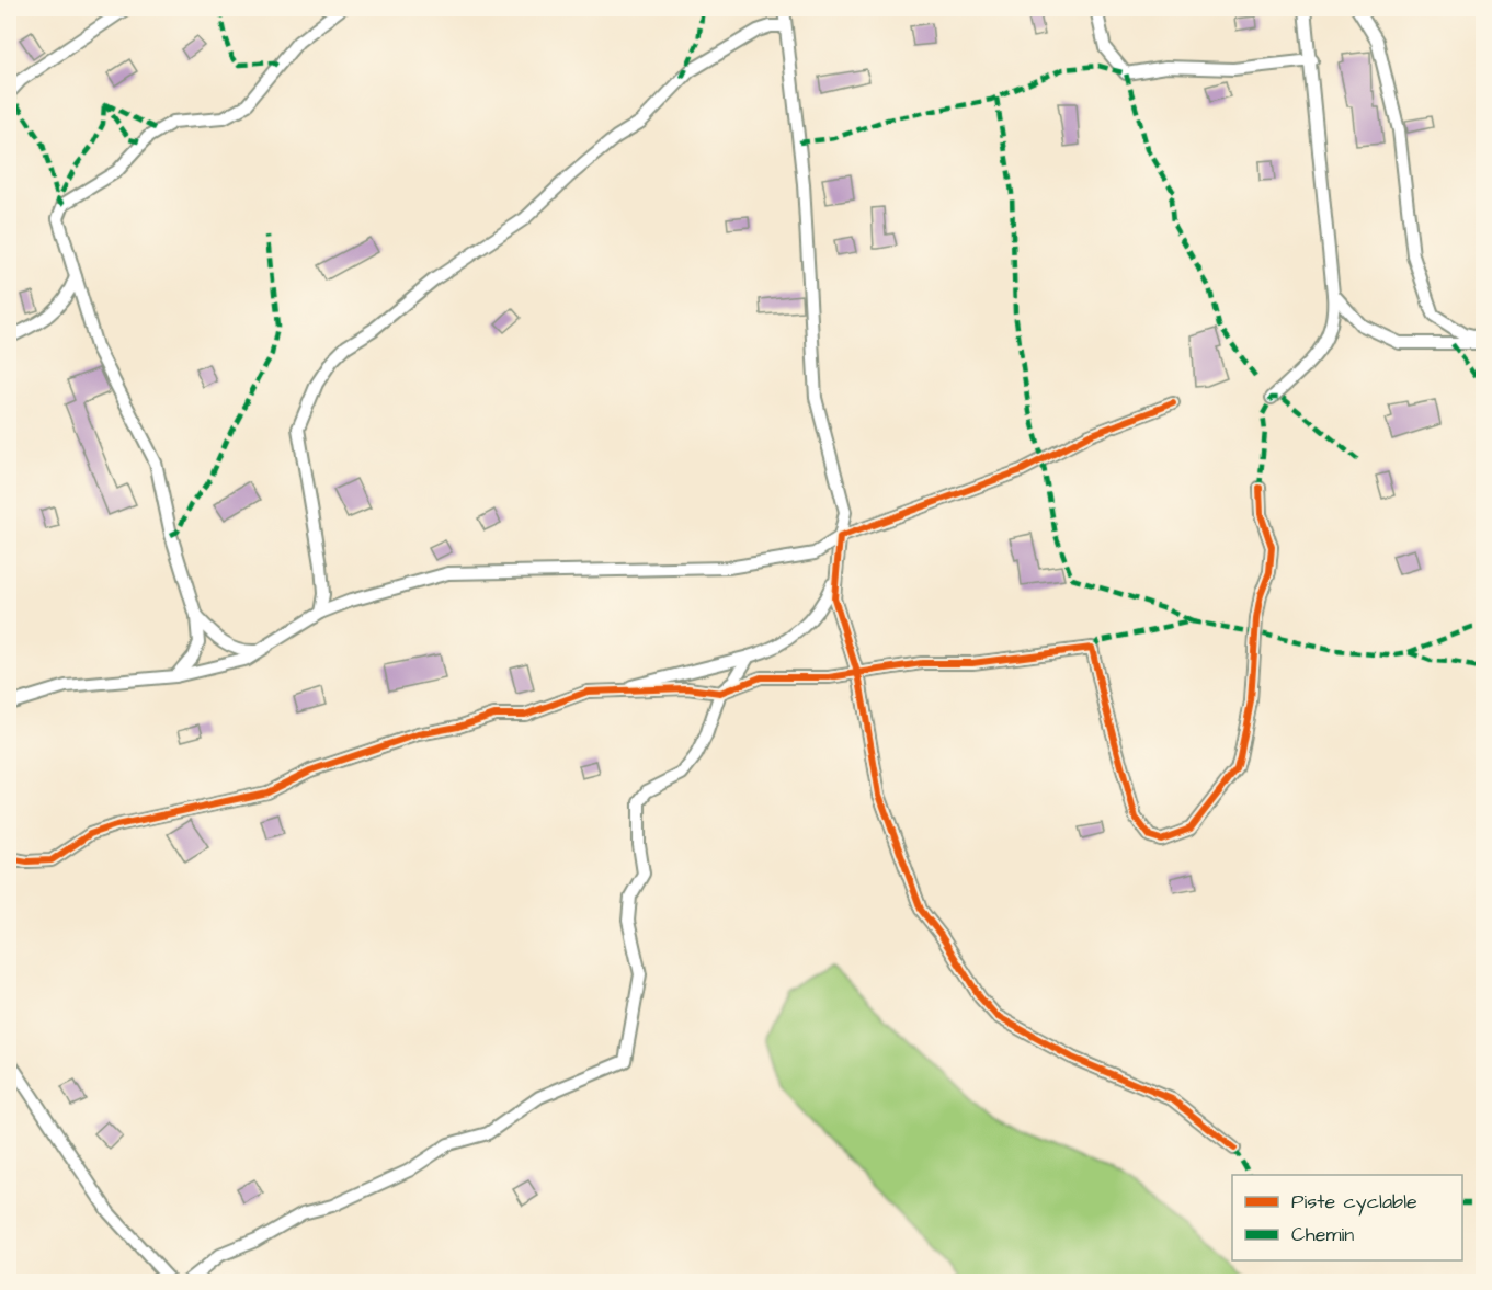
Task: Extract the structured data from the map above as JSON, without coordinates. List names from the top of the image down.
{
  "legend": ["Piste cyclable", "Chemin"]
}
